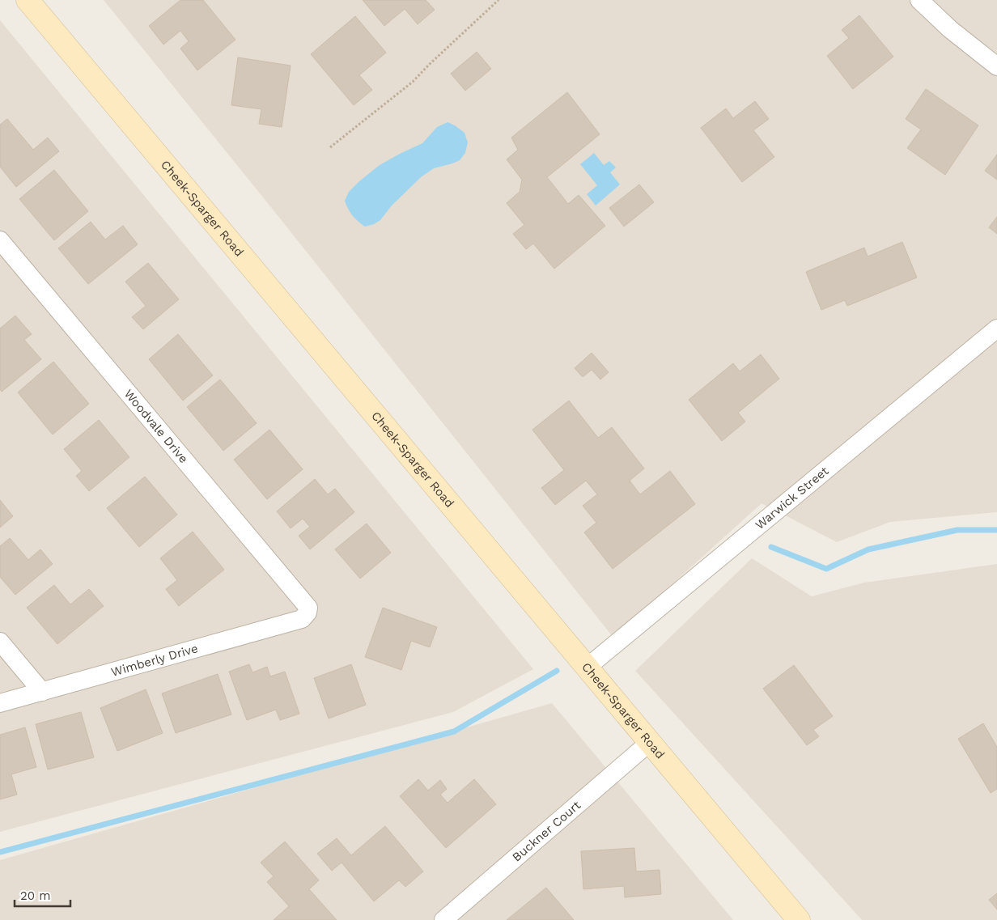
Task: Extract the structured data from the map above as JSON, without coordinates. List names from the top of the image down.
{
  "streets": {
    "main road": ["Cheek-Sparger Road"],
    "street": [
      "Woodvale Drive",
      "Warwick Street",
      "Wimberly Drive",
      "Buckner Court"
    ]
  },
  "crossings": [
    ["Cheek-Sparger Road", "Warwick Street"],
    ["Cheek-Sparger Road", "Buckner Court"],
    ["Woodvale Drive", "Wimberly Drive"]
  ],
  "scale_bar": "20 m"
}
